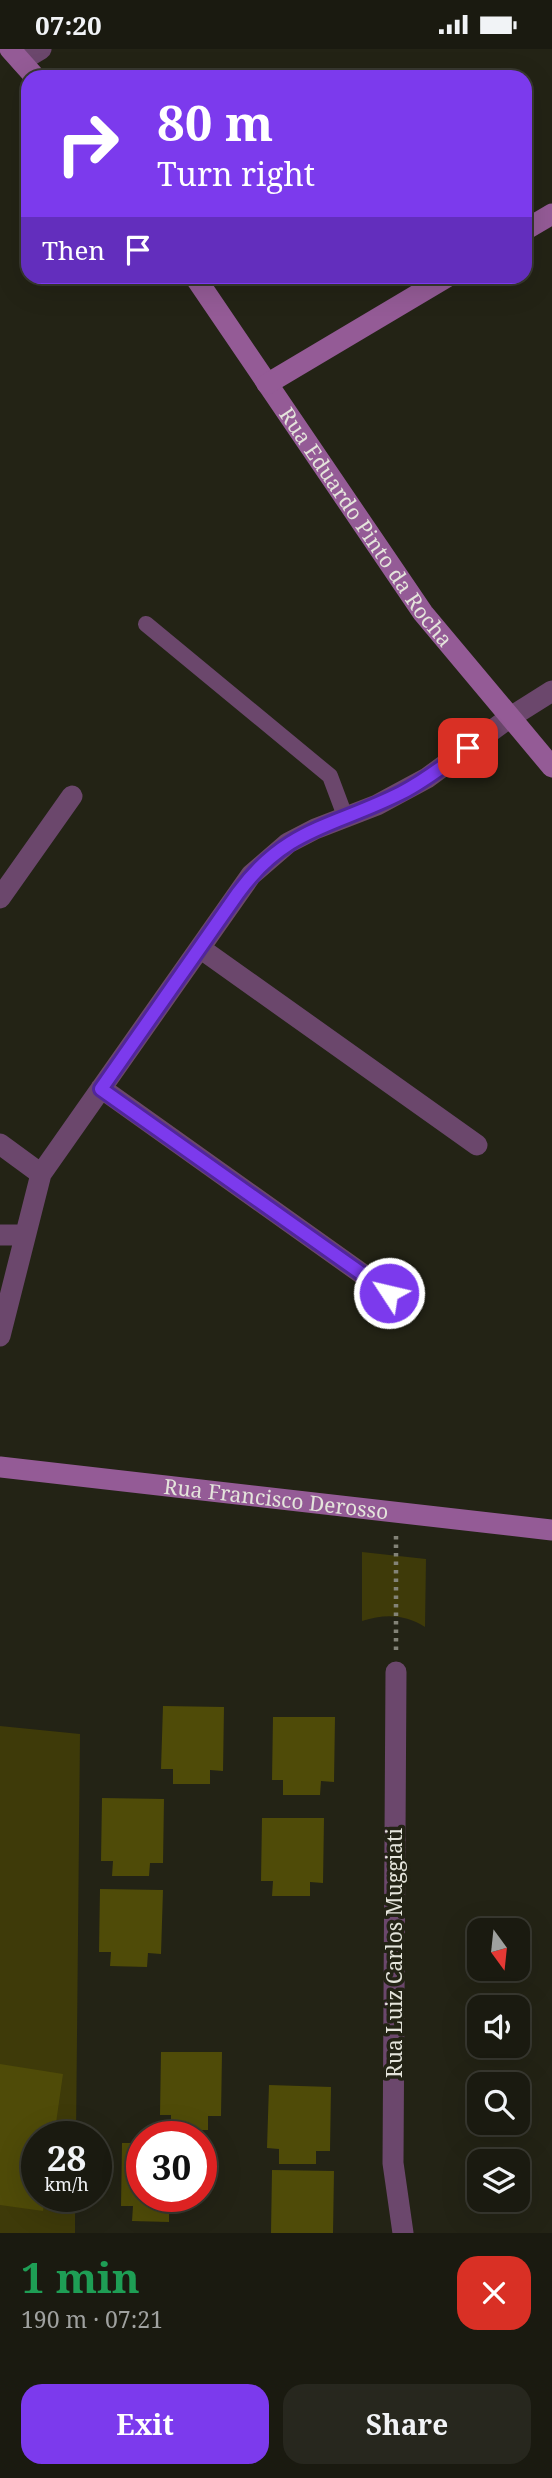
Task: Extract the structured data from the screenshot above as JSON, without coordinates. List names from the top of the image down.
{
  "streets": {
    "main road": ["Rua Eduardo Pinto da Rocha", "Rua Francisco Derosso"],
    "street": ["Rua Luiz Carlos Muggiati"]
  },
  "north": "bottom",
  "page": {
    "status": "07:20",
    "turn": ["80 m", "Turn right"],
    "then": "Then",
    "speed": "28 km/h",
    "limit": "30",
    "heading": ["1 min", "190 m · 07:21"],
    "buttons": ["Exit", "Share"]
  }
}
